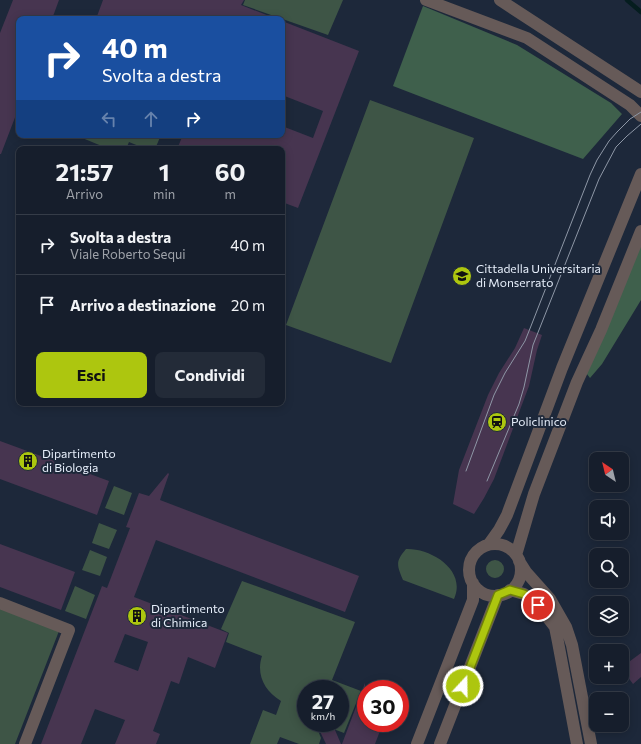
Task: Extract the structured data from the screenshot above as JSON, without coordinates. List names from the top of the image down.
{
  "places": {
    "school or university": ["Cittadella Universitaria di Monserrato"],
    "station": ["Policlinico"],
    "building": ["Dipartimento di Biologia", "Dipartimento di Chimica"]
  },
  "north": "top left",
  "page": {
    "turn": ["40 m", "Svolta a destra"],
    "eta": [
      "21:57",
      "Arrivo",
      "1",
      "min",
      "60",
      "m"
    ],
    "list": [
      {
        "name": "Svolta a destra",
        "note": "Viale Roberto Sequi",
        "value": "40 m"
      },
      {
        "name": "Arrivo a destinazione",
        "value": "20 m"
      }
    ],
    "buttons": ["Esci", "Condividi"],
    "map_buttons": ["+", "−"],
    "speed": "27 km/h",
    "limit": "30"
  }
}
